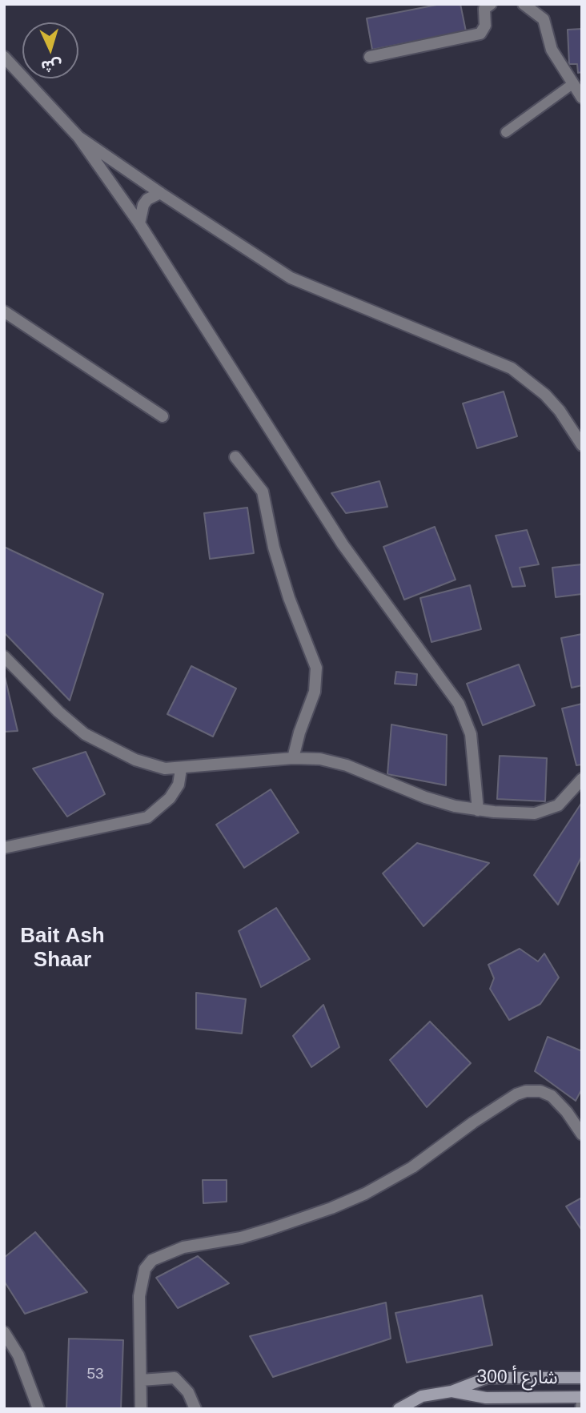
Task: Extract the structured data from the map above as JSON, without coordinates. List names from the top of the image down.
{
  "streets": {
    "street": ["شارع أ 300"]
  },
  "districts": ["Bait Ash Shaar"],
  "house_numbers": ["53"],
  "north": "bottom"
}
